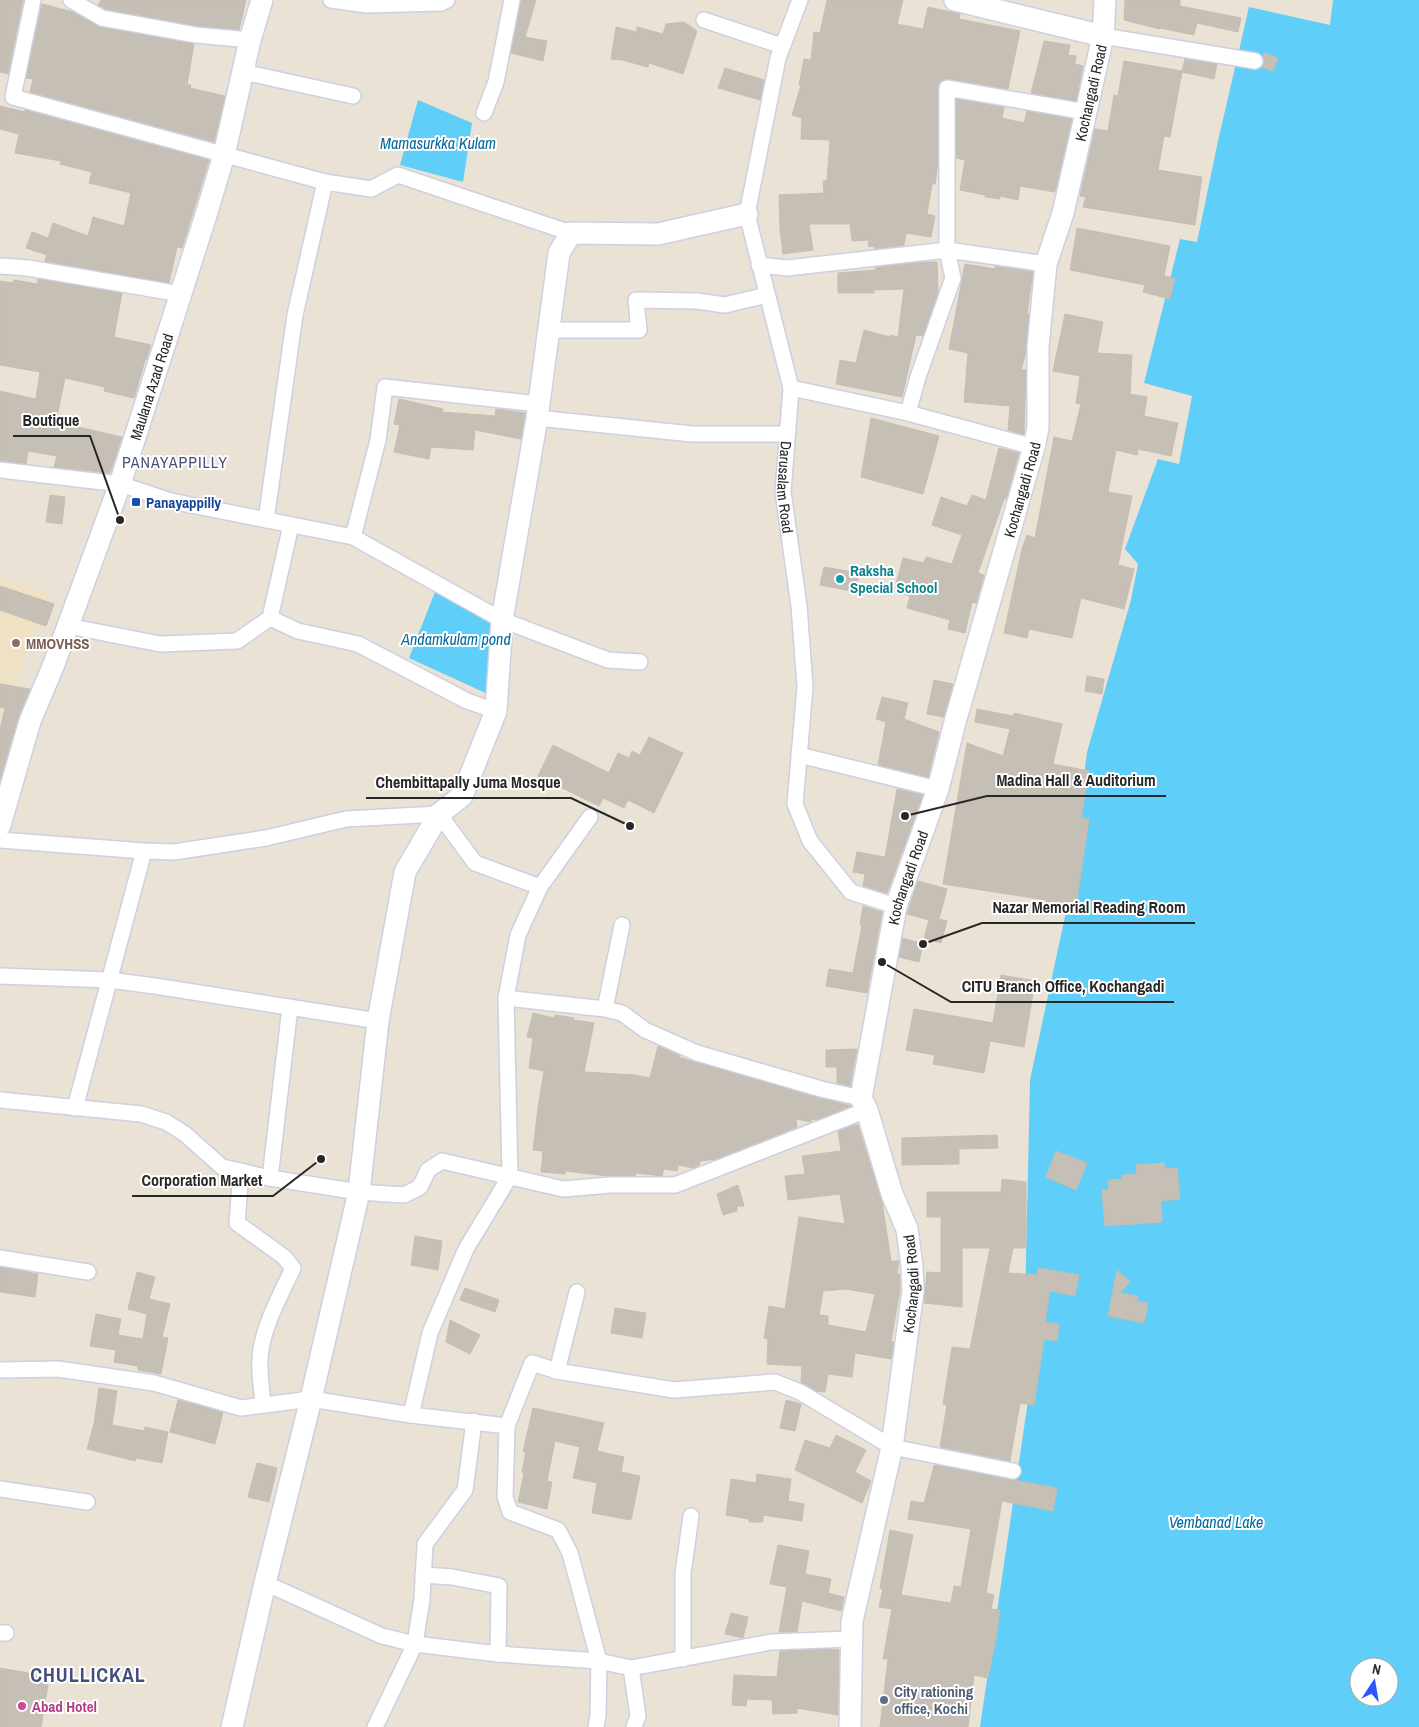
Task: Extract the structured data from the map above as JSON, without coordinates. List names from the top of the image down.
{
  "streets": {
    "street": ["Kochangadi Road", "Maulana Azad Road", "Darusalam Road"]
  },
  "crossings": [
    ["Kochangadi Road", "Darusalam Road"]
  ],
  "districts": ["PANAYAPPILLY", "CHULLICKAL"],
  "water": ["Mamasurkka Kulam", "Andamkulam pond", "Vembanad Lake"],
  "places": {
    "transit": ["Panayappilly"],
    "other": [
      "Boutique",
      "Raksha Special School",
      "MMOVHSS",
      "Madina Hall & Auditorium",
      "Chembittapally Juma Mosque",
      "Nazar Memorial Reading Room",
      "CITU Branch Office, Kochangadi",
      "Corporation Market",
      "City rationing office, Kochi",
      "Abad Hotel"
    ]
  },
  "north": "top"
}
